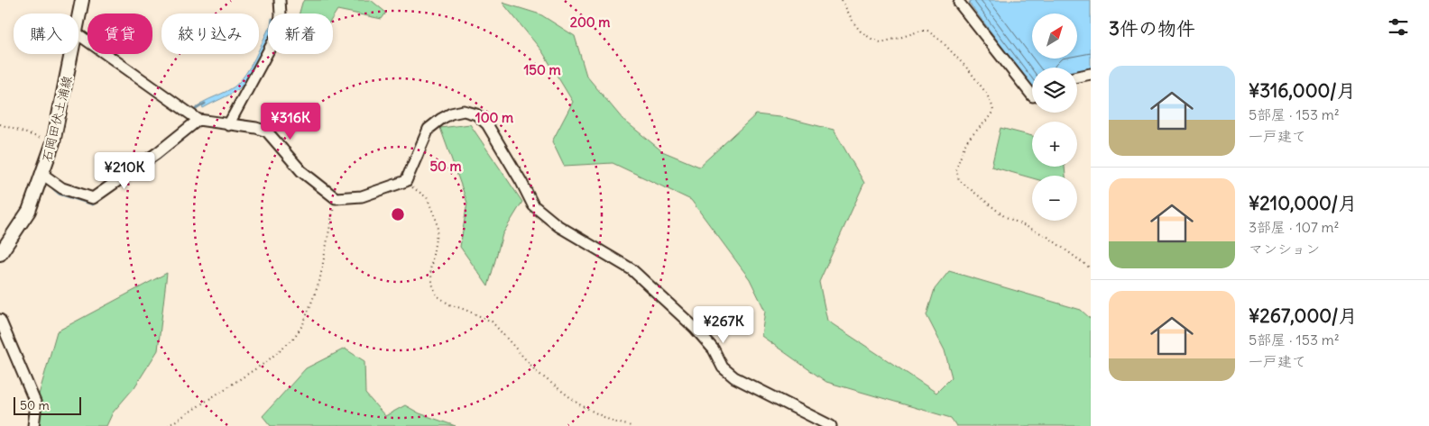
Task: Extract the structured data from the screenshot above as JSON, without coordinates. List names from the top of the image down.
{
  "streets": {
    "main road": ["石岡田伏土浦線"]
  },
  "scale_bar": "50 m",
  "north": "top right",
  "page": {
    "heading": "3件の物件",
    "map_buttons": ["+", "−"],
    "chip": [
      "購入",
      "賃貸",
      "絞り込み",
      "新着"
    ],
    "list": [
      {
        "name": "¥316,000/月",
        "note": "5部屋 · 153 m² · 一戸建て"
      },
      {
        "name": "¥210,000/月",
        "note": "3部屋 · 107 m² · マンション"
      },
      {
        "name": "¥267,000/月",
        "note": "5部屋 · 153 m² · 一戸建て"
      }
    ],
    "price": ["¥316K", "¥210K", "¥267K"],
    "scale": "50 m"
  },
  "rings": [
    "200 m",
    "150 m",
    "100 m",
    "50 m"
  ]
}
